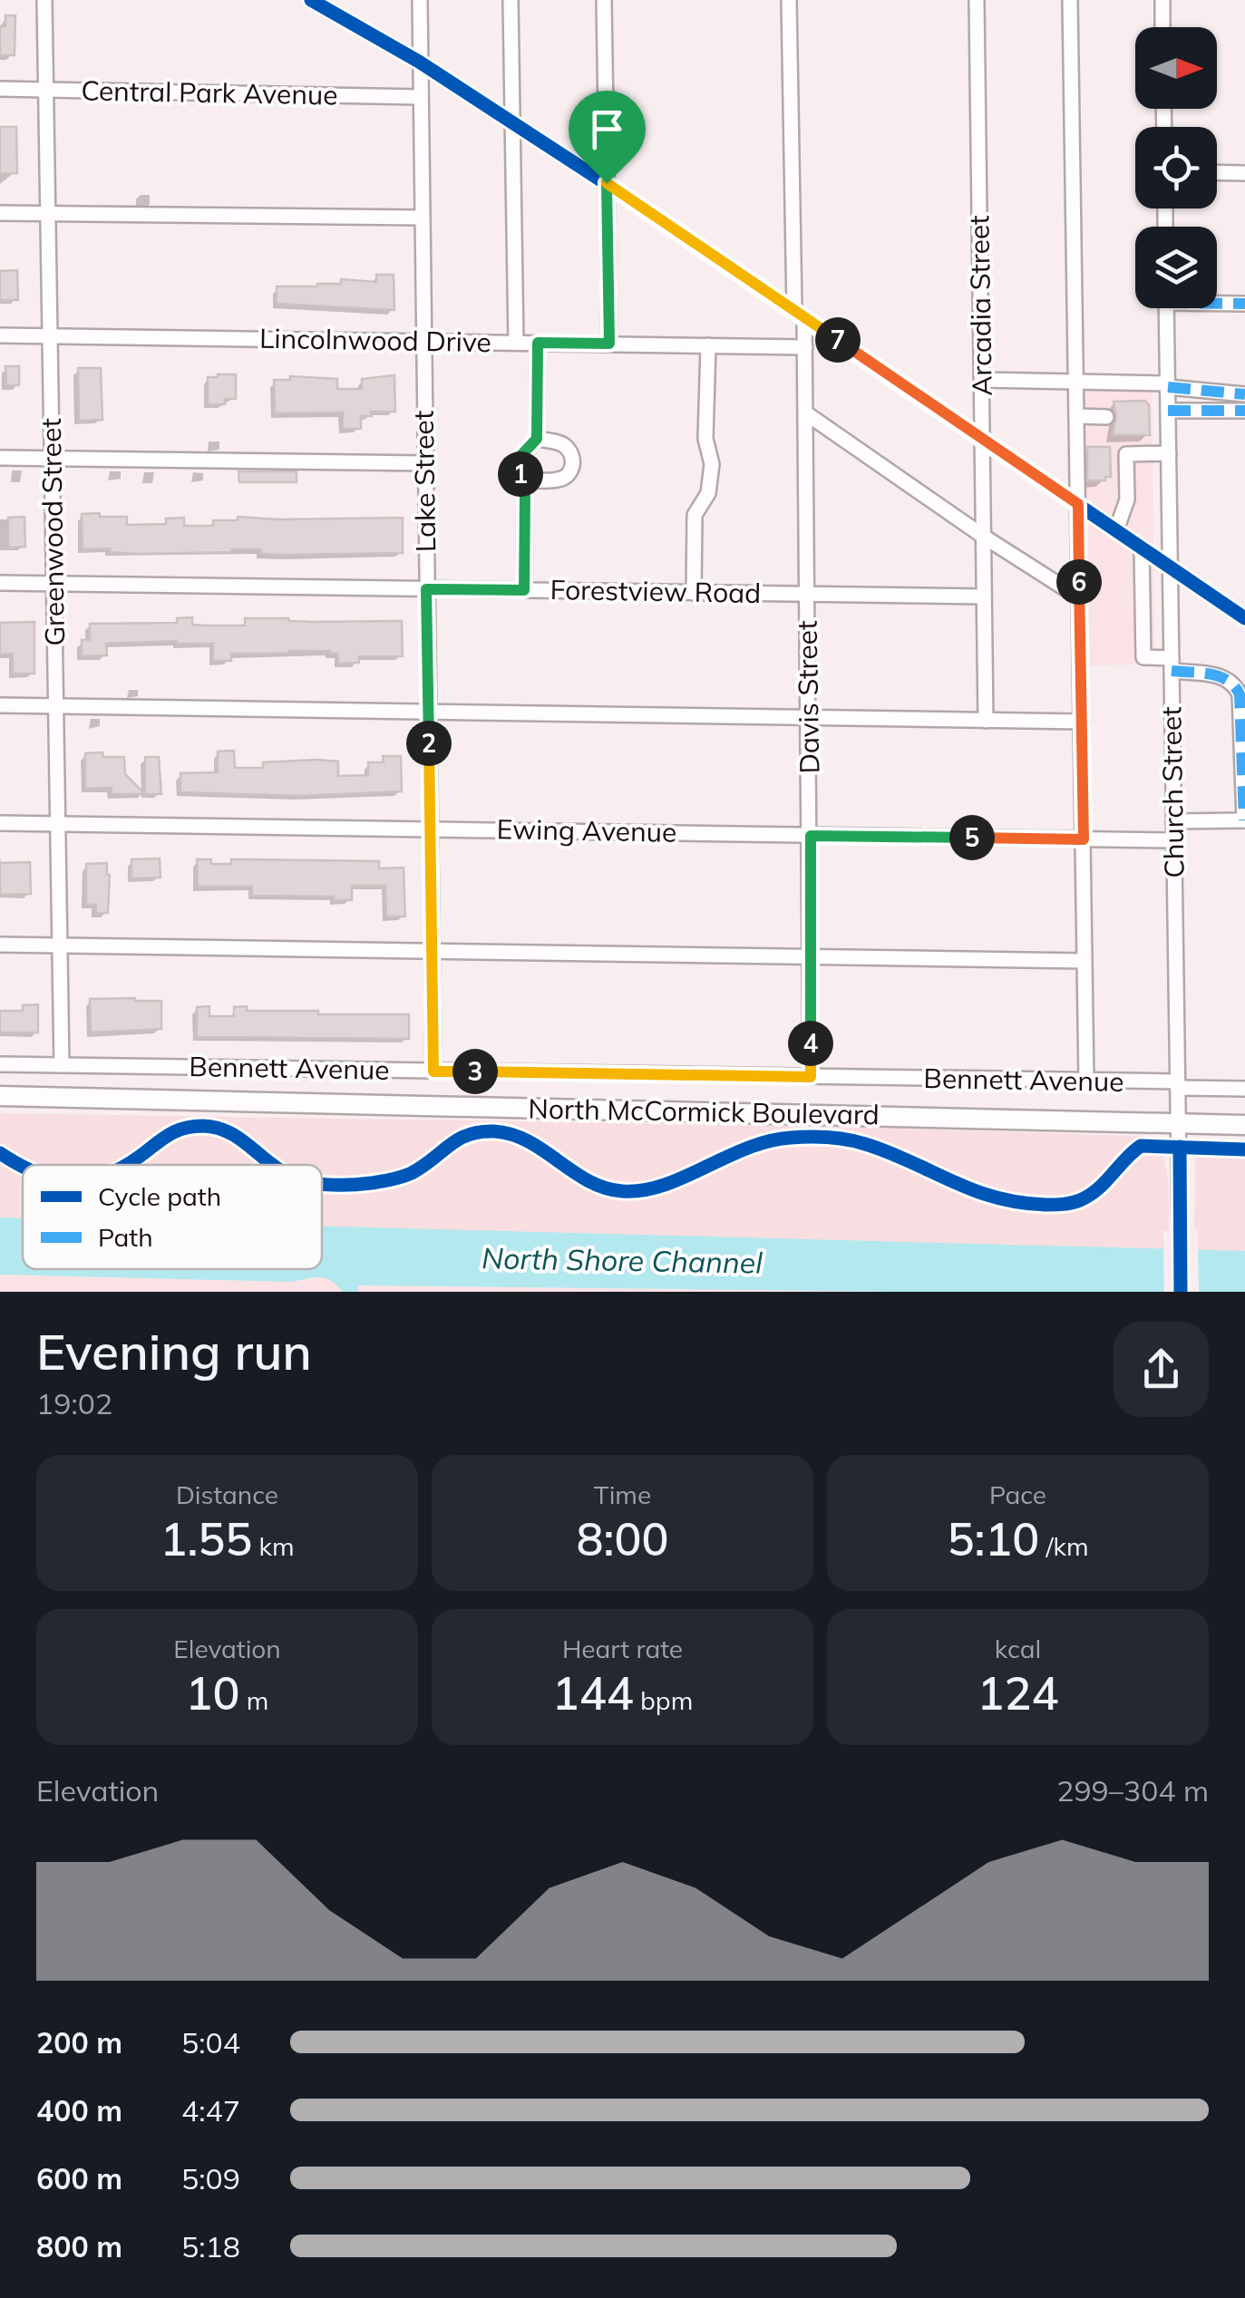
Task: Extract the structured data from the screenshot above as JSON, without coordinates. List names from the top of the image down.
{
  "streets": {
    "main road": ["North McCormick Boulevard"],
    "street": [
      "Central Park Avenue",
      "Arcadia Street",
      "Lincolnwood Drive",
      "Lake Street",
      "Greenwood Street",
      "Forestview Road",
      "Davis Street",
      "Church Street",
      "Ewing Avenue",
      "Bennett Avenue"
    ]
  },
  "crossings": [
    ["Central Park Avenue", "Lake Street"],
    ["Central Park Avenue", "Greenwood Street"],
    ["Arcadia Street", "Forestview Road"],
    ["Lincolnwood Drive", "Lake Street"],
    ["Lincolnwood Drive", "Greenwood Street"],
    ["Lincolnwood Drive", "Davis Street"],
    ["Lake Street", "Forestview Road"],
    ["Lake Street", "Ewing Avenue"],
    ["Lake Street", "Bennett Avenue"],
    ["Greenwood Street", "Forestview Road"],
    ["Greenwood Street", "Ewing Avenue"],
    ["Greenwood Street", "Bennett Avenue"],
    ["Forestview Road", "Davis Street"],
    ["Davis Street", "Ewing Avenue"],
    ["Davis Street", "Bennett Avenue"],
    ["Church Street", "Ewing Avenue"],
    ["Church Street", "Bennett Avenue"],
    ["Church Street", "North McCormick Boulevard"]
  ],
  "water": ["North Shore Channel"],
  "legend": ["Cycle path", "Path"],
  "north": "right",
  "page": {
    "pins": [
      "7",
      "1",
      "6",
      "2",
      "5",
      "4",
      "3"
    ],
    "heading": ["Evening run", "19:02"],
    "stats": [
      ["Distance", "1.55 km"],
      ["Time", "8:00"],
      ["Pace", "5:10 /km"],
      ["Elevation", "10 m"],
      ["Heart rate", "144 bpm"],
      ["kcal", "124"]
    ],
    "chart": ["Elevation", "299–304 m"],
    "list": [
      {
        "name": "200 m",
        "note": "5:04"
      },
      {
        "name": "400 m",
        "note": "4:47"
      },
      {
        "name": "600 m",
        "note": "5:09"
      },
      {
        "name": "800 m",
        "note": "5:18"
      }
    ]
  }
}
